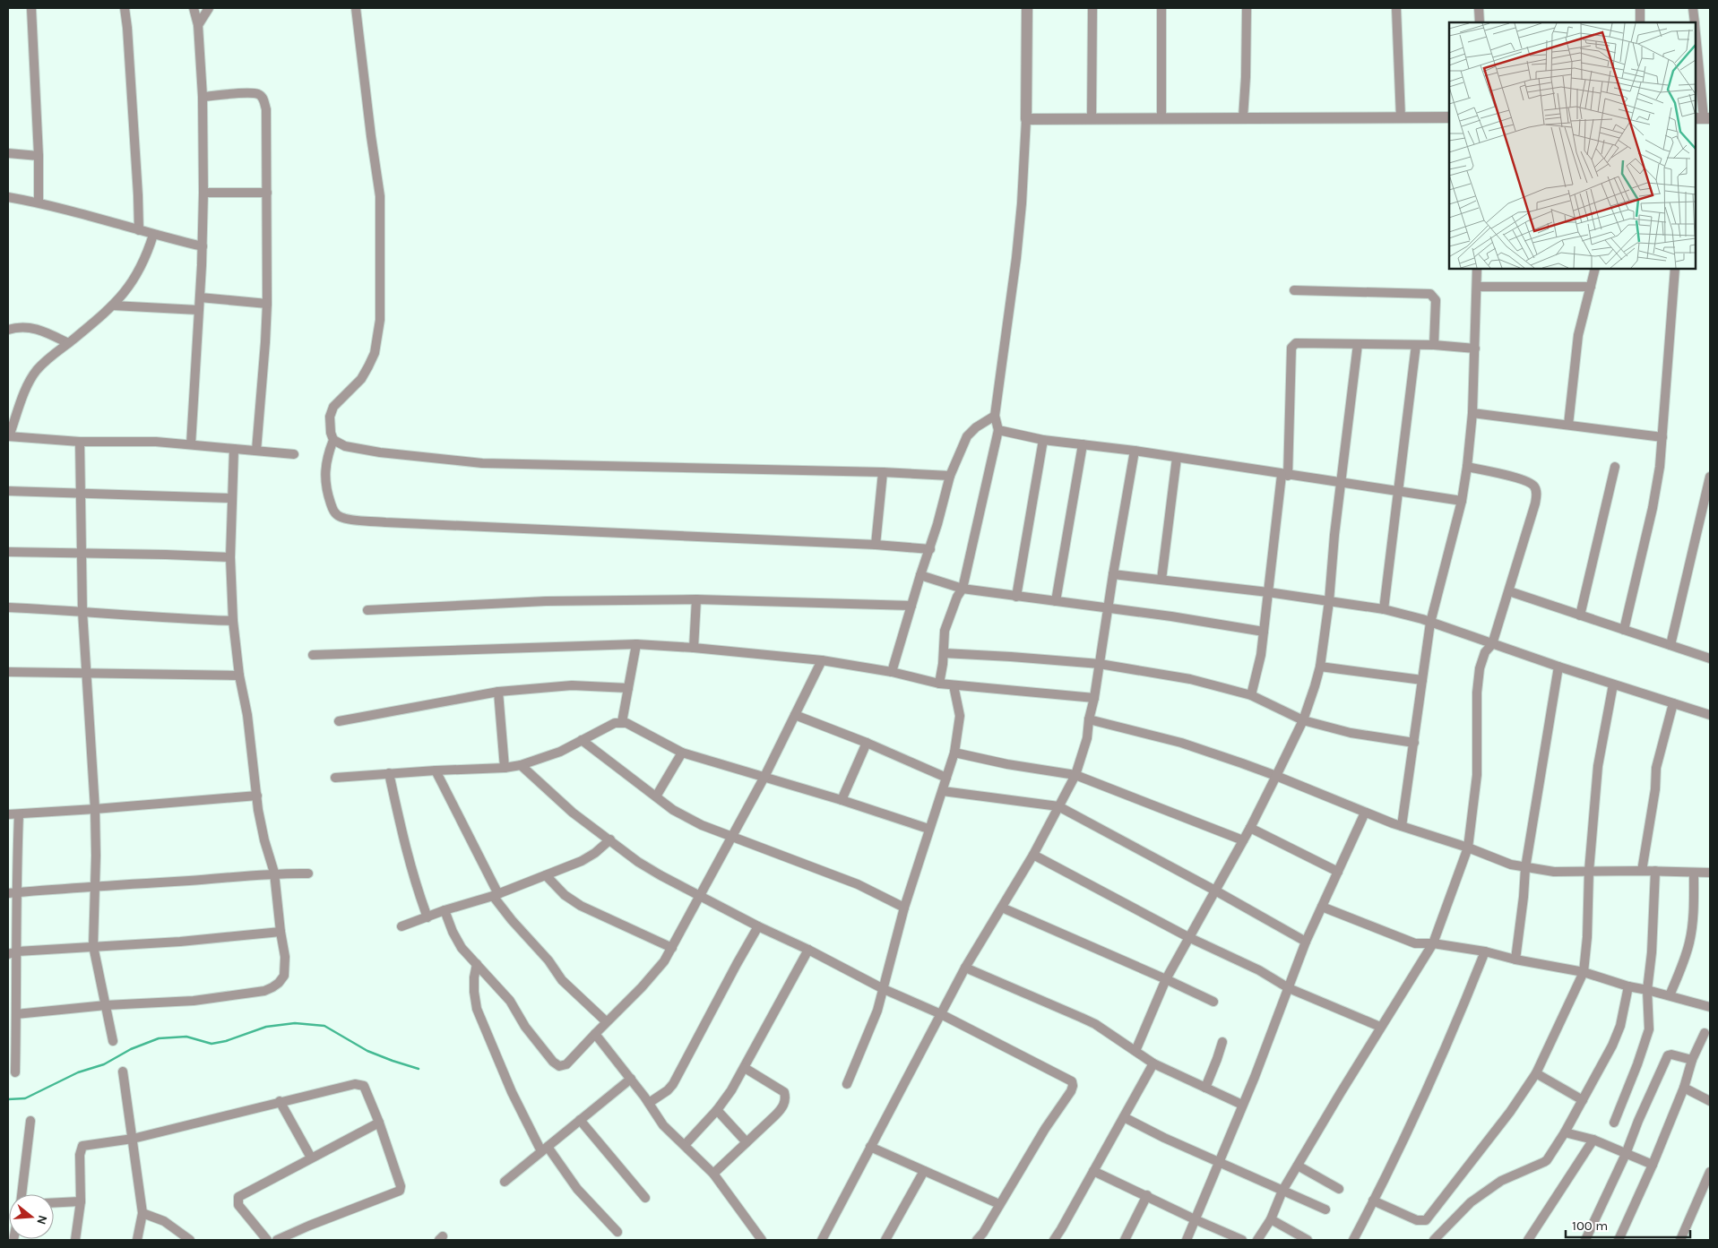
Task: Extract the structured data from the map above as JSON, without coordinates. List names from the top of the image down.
{
  "scale_bar": "100 m",
  "north": "right"
}
